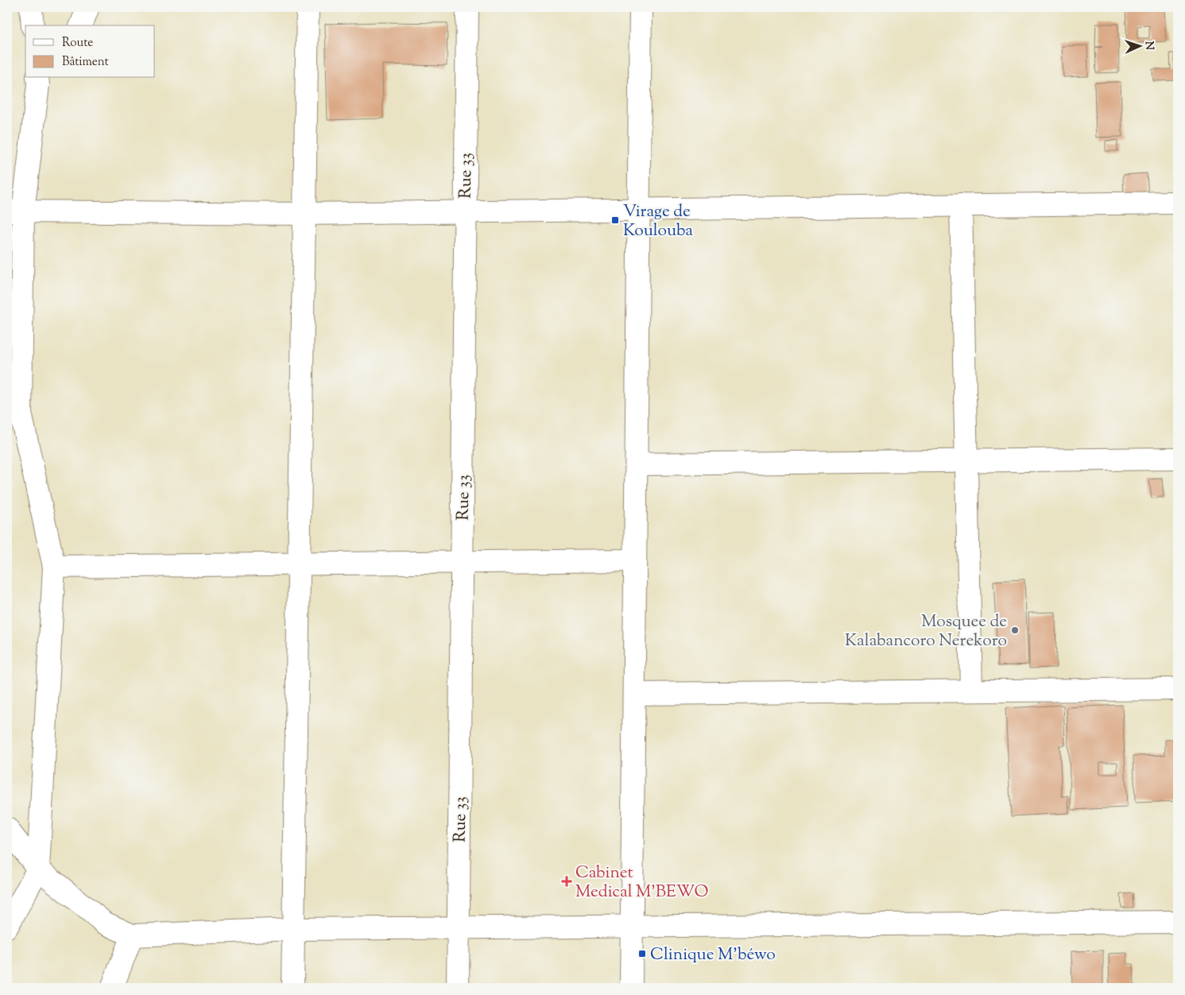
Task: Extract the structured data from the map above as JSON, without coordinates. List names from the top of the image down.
{
  "streets": {
    "street": ["Rue 33"]
  },
  "places": {
    "transit": ["Virage de Koulouba", "Clinique M'béwo"],
    "other": ["Mosquee de Kalabancoro Nerekoro"],
    "health": ["Cabinet Medical M'BEWO"]
  },
  "legend": ["Route", "Bâtiment"],
  "north": "right"
}
